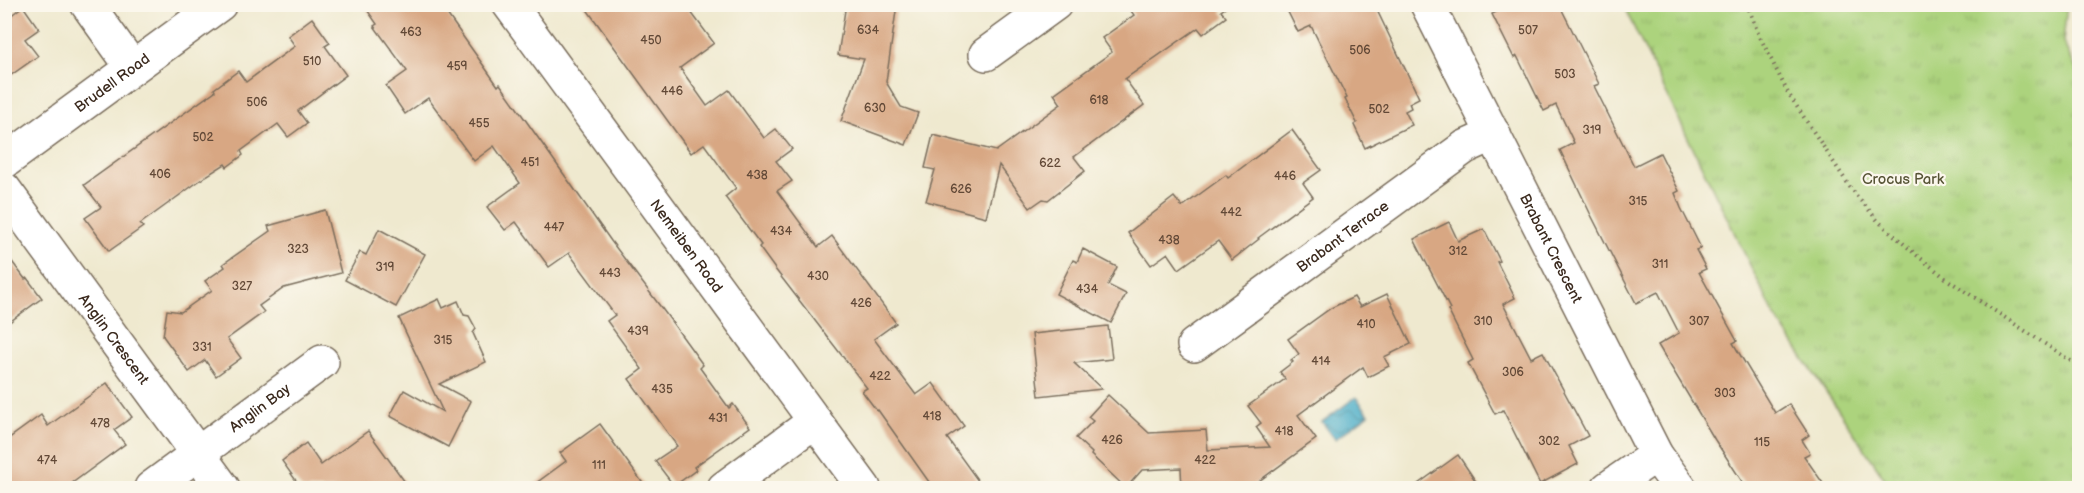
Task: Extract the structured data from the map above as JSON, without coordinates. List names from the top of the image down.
{
  "streets": {
    "street": [
      "Brudell Road",
      "Brabant Terrace",
      "Nemeiben Road",
      "Brabant Crescent",
      "Anglin Crescent",
      "Anglin Bay"
    ]
  },
  "crossings": [
    ["Brabant Terrace", "Brabant Crescent"],
    ["Anglin Crescent", "Anglin Bay"]
  ],
  "parks": ["Crocus Park"],
  "house_numbers": [
    "634",
    "507",
    "463",
    "450",
    "506",
    "510",
    "459",
    "503",
    "446",
    "618",
    "506",
    "630",
    "502",
    "455",
    "319",
    "502",
    "451",
    "622",
    "406",
    "438",
    "446",
    "626",
    "315",
    "442",
    "447",
    "434",
    "438",
    "323",
    "312",
    "311",
    "319",
    "443",
    "430",
    "327",
    "434",
    "426",
    "310",
    "307",
    "410",
    "439",
    "315",
    "331",
    "414",
    "306",
    "422",
    "435",
    "303",
    "418",
    "431",
    "478",
    "418",
    "426",
    "302",
    "115",
    "474",
    "422",
    "111"
  ]
}
